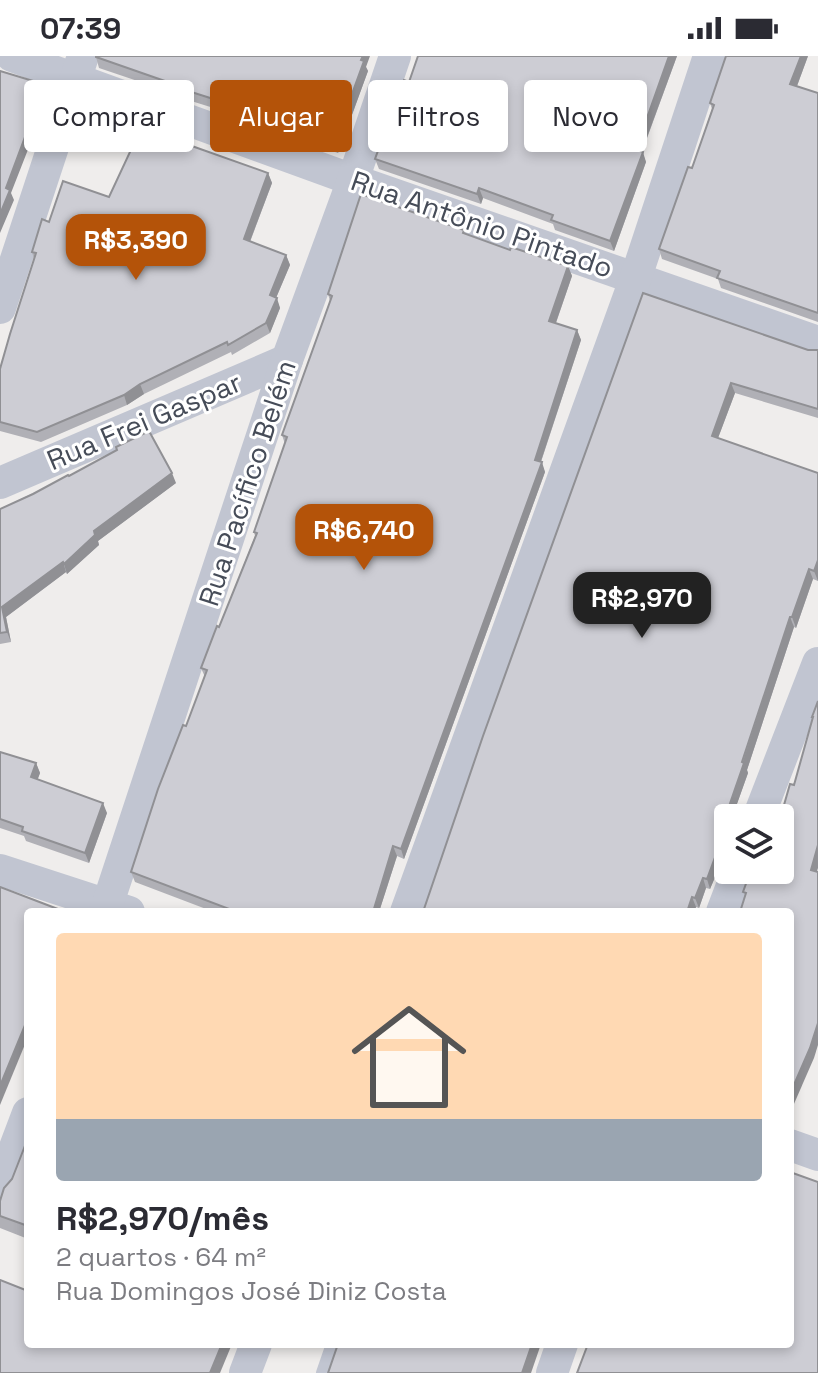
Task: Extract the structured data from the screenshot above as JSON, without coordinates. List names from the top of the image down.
{
  "streets": {
    "street": ["Rua Antônio Pintado", "Rua Frei Gaspar", "Rua Pacífico Belém"]
  },
  "crossings": [
    ["Rua Antônio Pintado", "Rua Pacífico Belém"],
    ["Rua Frei Gaspar", "Rua Pacífico Belém"]
  ],
  "page": {
    "status": "07:39",
    "chip": [
      "Comprar",
      "Alugar",
      "Filtros",
      "Novo"
    ],
    "price": ["R$3,390", "R$6,740", "R$2,970"],
    "list": [
      {
        "name": "R$2,970/mês",
        "note": "2 quartos · 64 m² · Rua Domingos José Diniz Costa"
      }
    ]
  }
}
